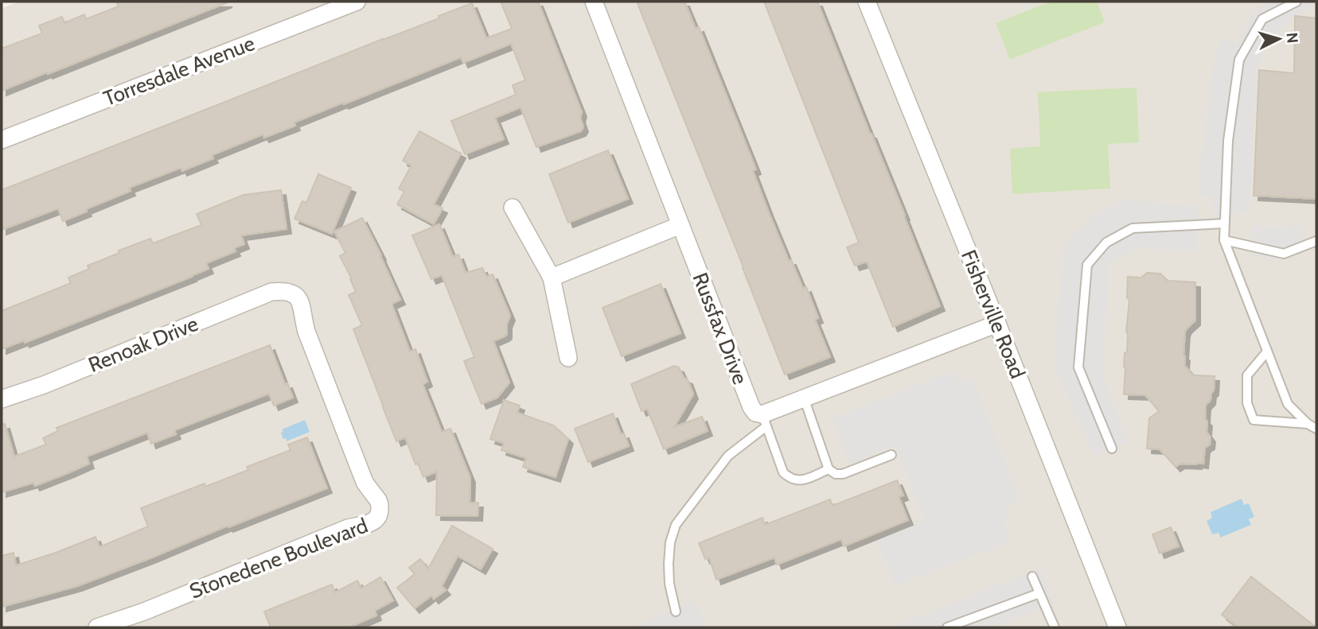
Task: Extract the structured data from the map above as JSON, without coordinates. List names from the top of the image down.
{
  "streets": {
    "street": [
      "Torresdale Avenue",
      "Fisherville Road",
      "Russfax Drive",
      "Renoak Drive",
      "Stonedene Boulevard"
    ]
  },
  "crossings": [
    ["Renoak Drive", "Stonedene Boulevard"]
  ],
  "north": "right"
}
